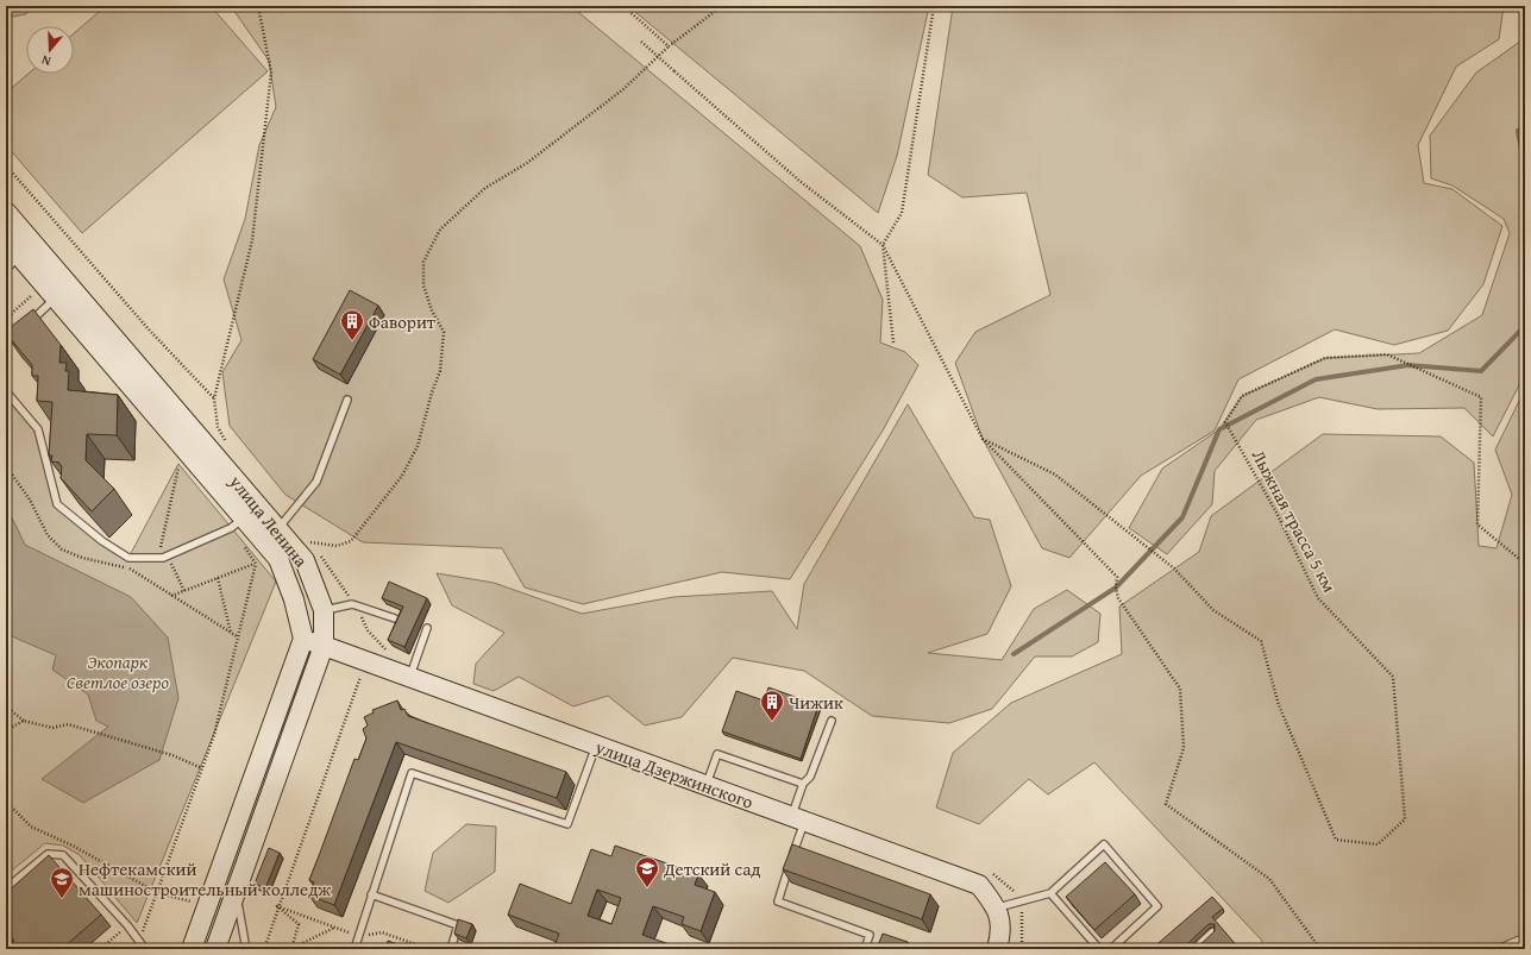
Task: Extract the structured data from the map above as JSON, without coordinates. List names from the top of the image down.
{
  "streets": {
    "main road": ["улица Ленина", "улица Дзержинского"],
    "path": ["Лыжная трасса 5 км"]
  },
  "crossings": [
    ["улица Ленина", "улица Дзержинского"]
  ],
  "parks": ["Экопарк Светлое озеро"],
  "places": {
    "building": ["Фаворит", "Чижик"],
    "school or university": ["Детский сад", "Нефтекамский машиностроительный колледж"]
  },
  "north": "bottom"
}
